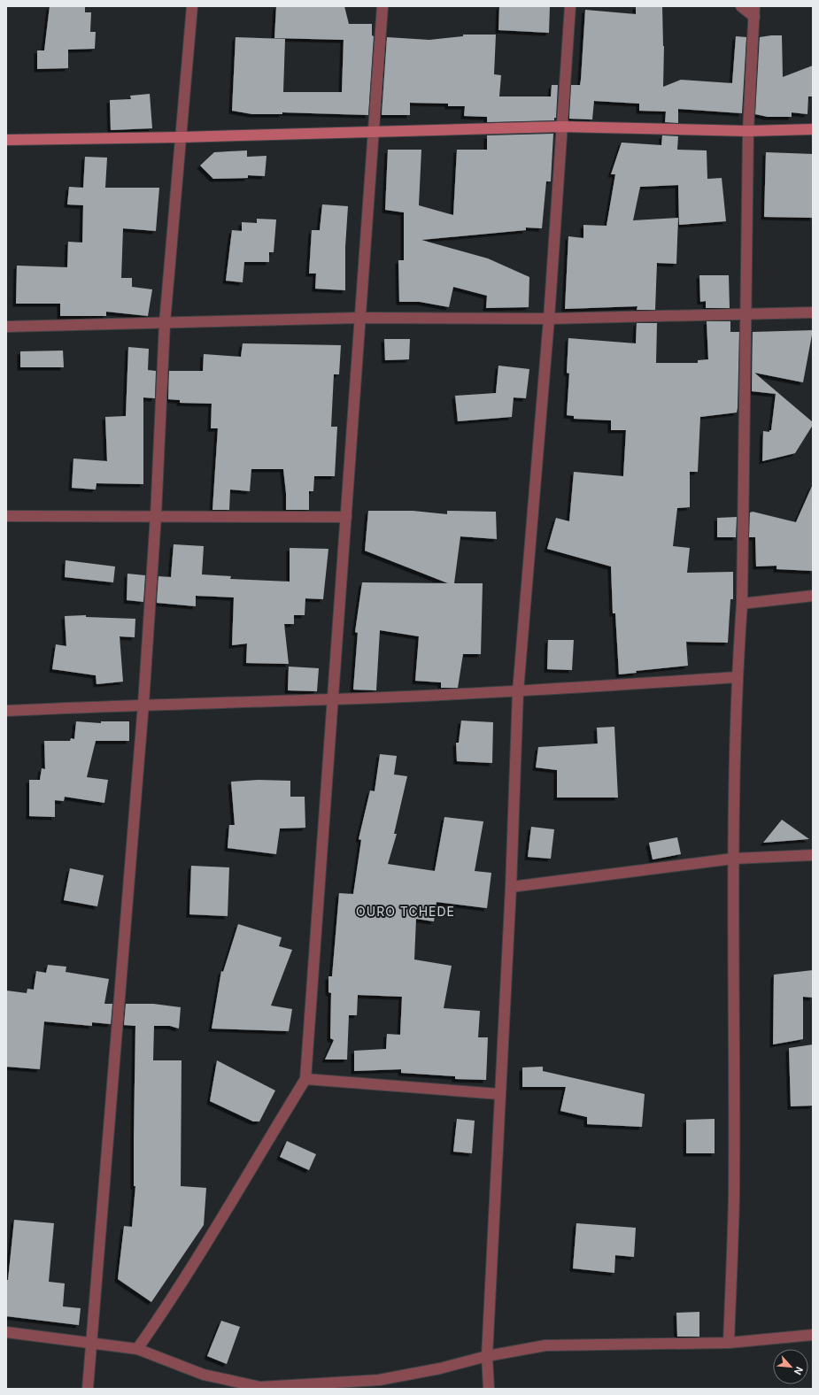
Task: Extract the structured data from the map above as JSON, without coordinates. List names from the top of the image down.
{
  "districts": ["OURO TCHEDE"],
  "north": "bottom right"
}
